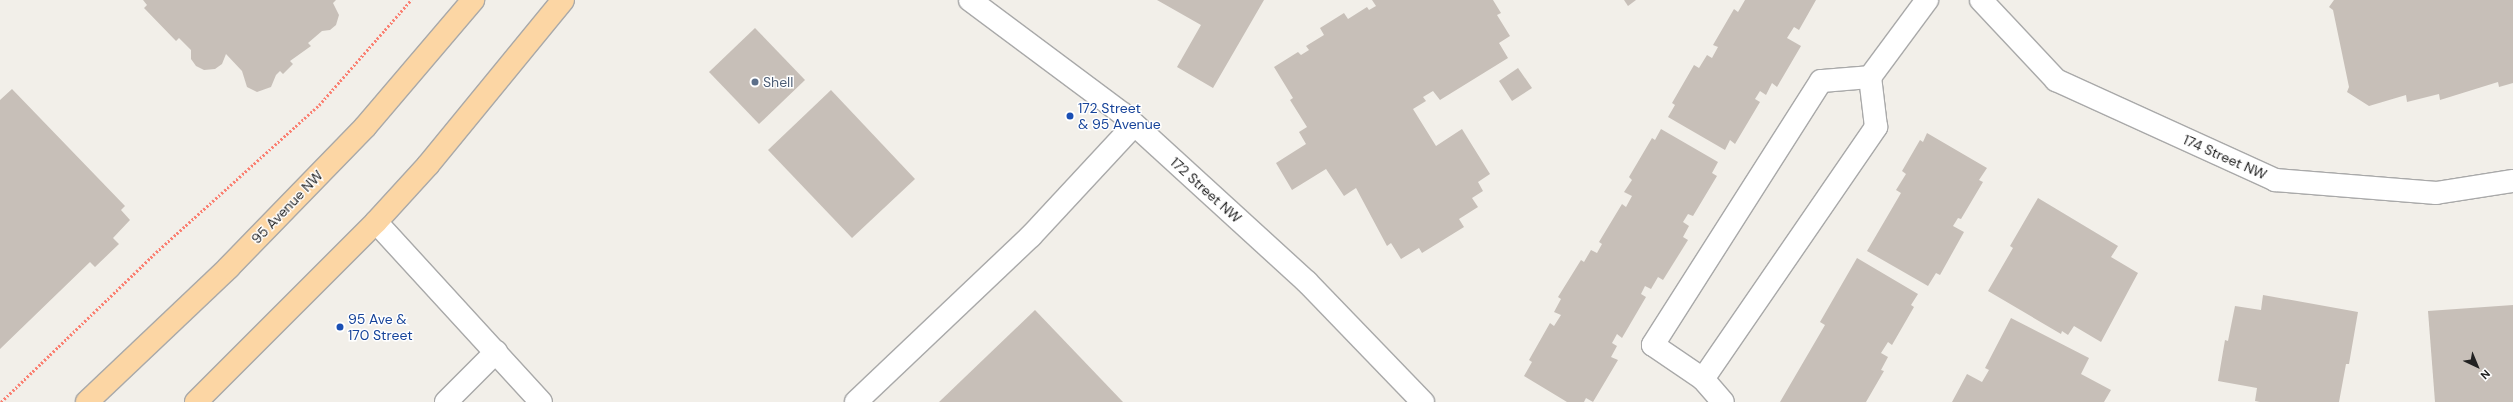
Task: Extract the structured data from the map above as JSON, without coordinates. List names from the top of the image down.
{
  "streets": {
    "main road": ["95 Avenue NW"],
    "street": ["174 Street NW", "172 Street NW"]
  },
  "places": ["Shell", "172 Street & 95 Avenue", "95 Ave & 170 Street"],
  "north": "bottom right"
}
